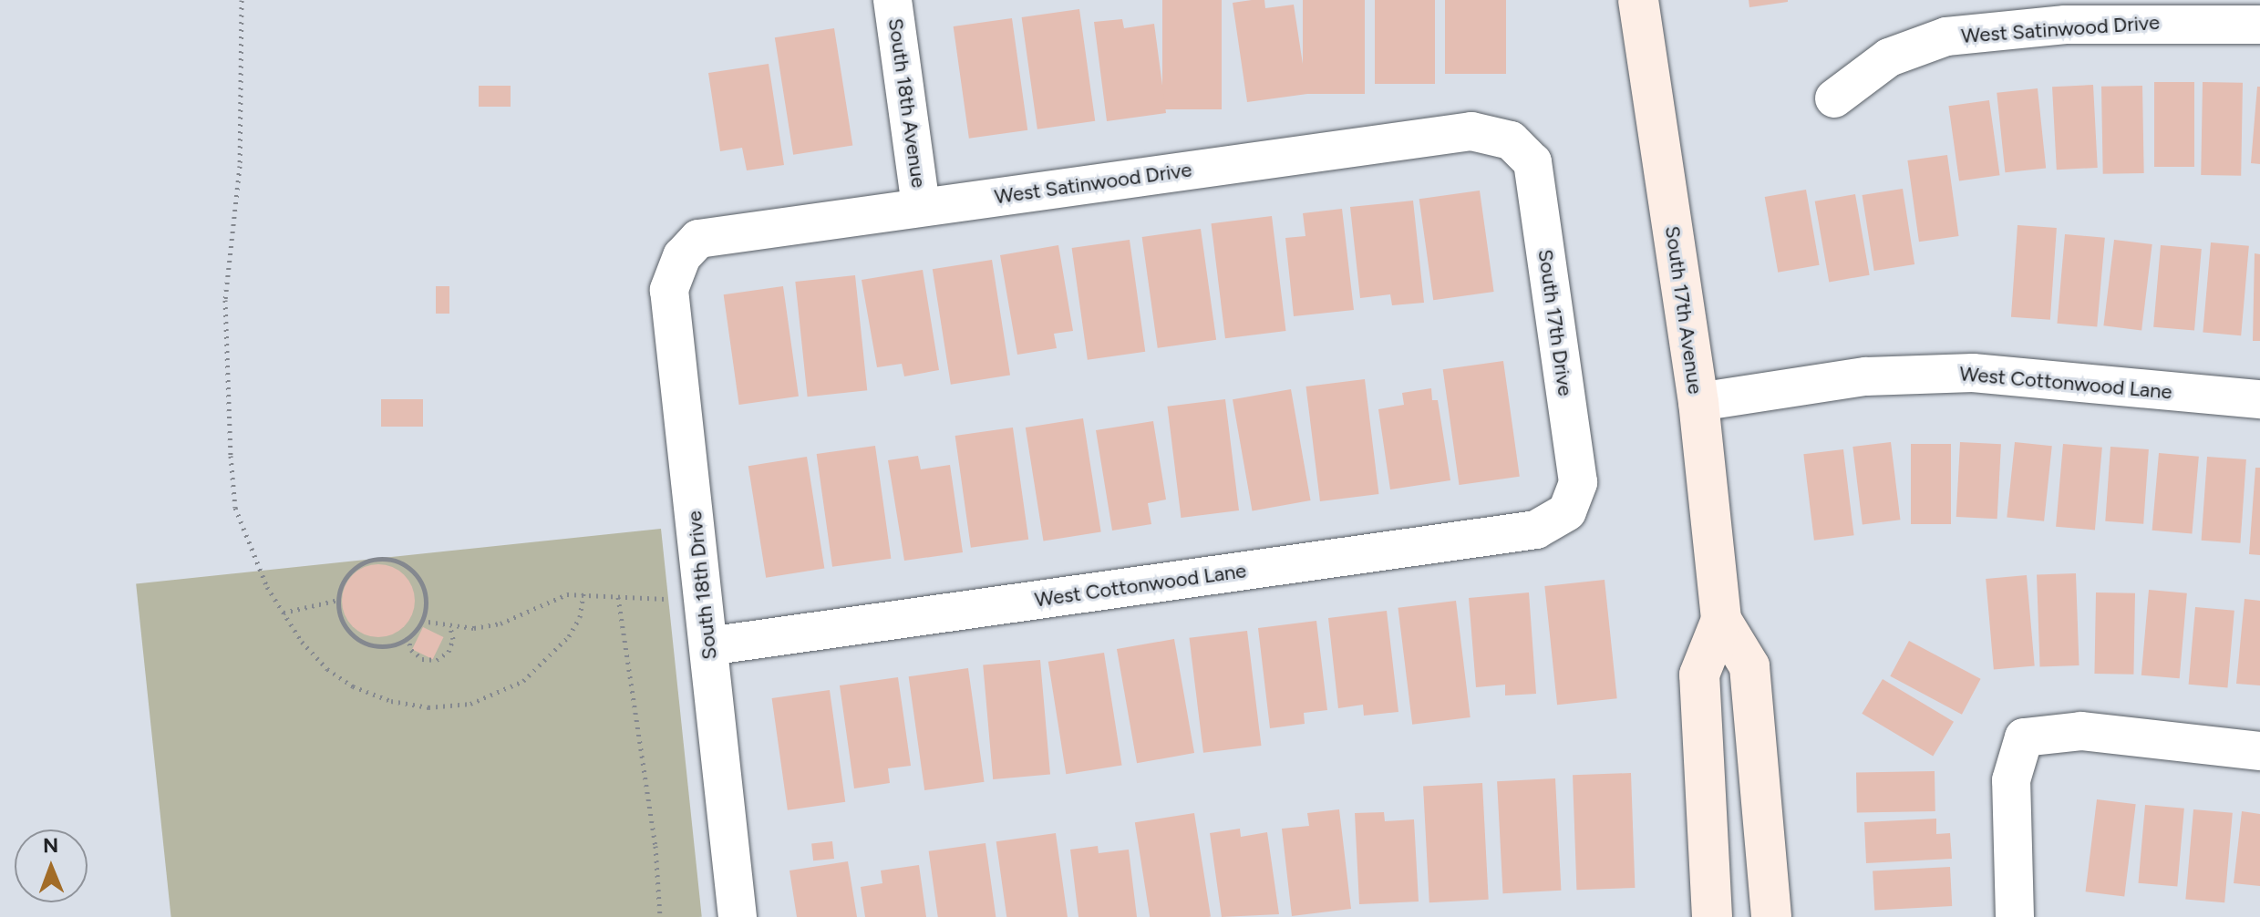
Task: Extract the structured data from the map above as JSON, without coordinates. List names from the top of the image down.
{
  "streets": {
    "main road": ["South 17th Avenue"],
    "street": [
      "West Satinwood Drive",
      "South 18th Avenue",
      "South 17th Drive",
      "West Cottonwood Lane",
      "South 18th Drive"
    ]
  },
  "crossings": [
    ["West Satinwood Drive", "South 18th Avenue"],
    ["West Satinwood Drive", "South 17th Drive"],
    ["West Satinwood Drive", "South 18th Drive"],
    ["South 17th Avenue", "West Cottonwood Lane"],
    ["South 17th Drive", "West Cottonwood Lane"],
    ["West Cottonwood Lane", "South 18th Drive"]
  ],
  "north": "top"
}
